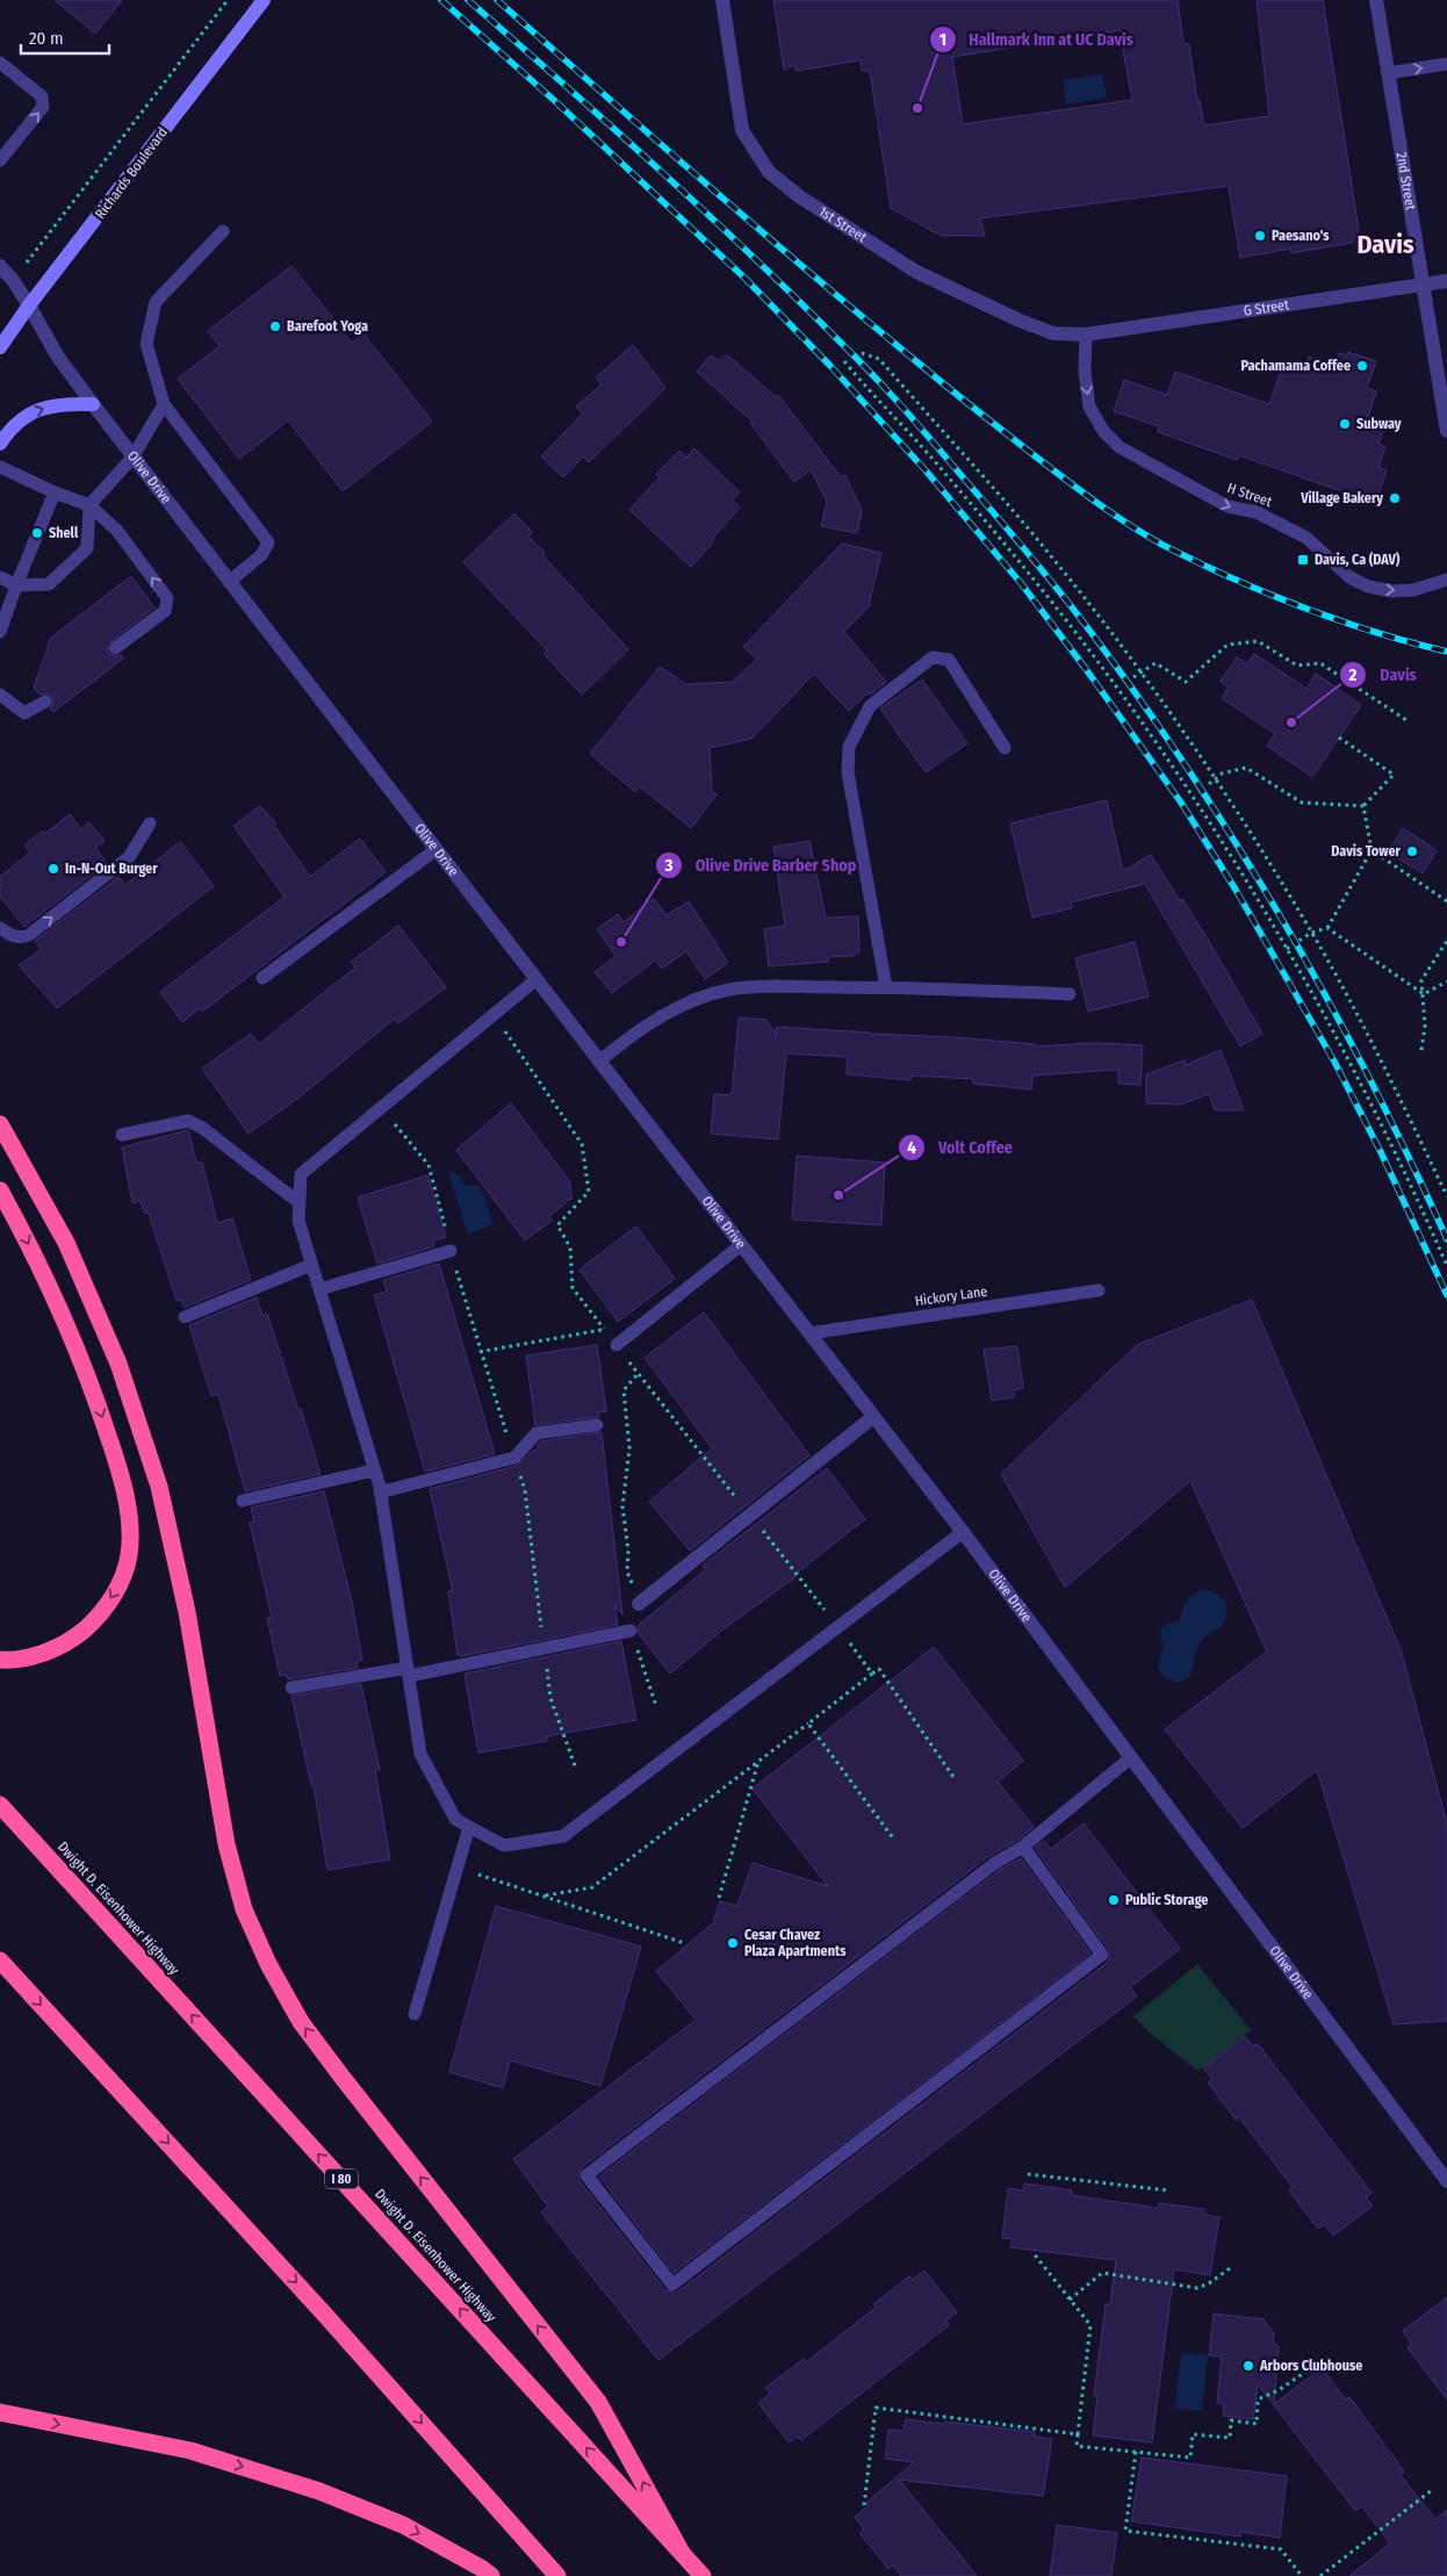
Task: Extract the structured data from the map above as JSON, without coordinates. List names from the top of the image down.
{
  "streets": {
    "highway": ["Dwight D. Eisenhower Highway", "I 80"],
    "main road": ["Richards Boulevard"],
    "street": [
      "2nd Street",
      "1st Street",
      "G Street",
      "Olive Drive"
    ],
    "lane": ["H Street", "Hickory Lane"]
  },
  "crossings": [
    ["Richards Boulevard", "Olive Drive"],
    ["2nd Street", "G Street"],
    ["1st Street", "G Street"],
    ["1st Street", "H Street"],
    ["G Street", "H Street"],
    ["Olive Drive", "Hickory Lane"]
  ],
  "one_way": ["H Street"],
  "districts": ["Davis"],
  "places": {
    "other": [
      "Hallmark Inn at UC Davis",
      "Paesano's",
      "Barefoot Yoga",
      "Pachamama Coffee",
      "Subway",
      "Village Bakery",
      "Shell",
      "Davis",
      "Davis Tower",
      "In-N-Out Burger",
      "Olive Drive Barber Shop",
      "Volt Coffee",
      "Public Storage",
      "Cesar Chavez Plaza Apartments",
      "Arbors Clubhouse"
    ],
    "transit": ["Davis, Ca (DAV)"]
  },
  "scale_bar": "20 m"
}
